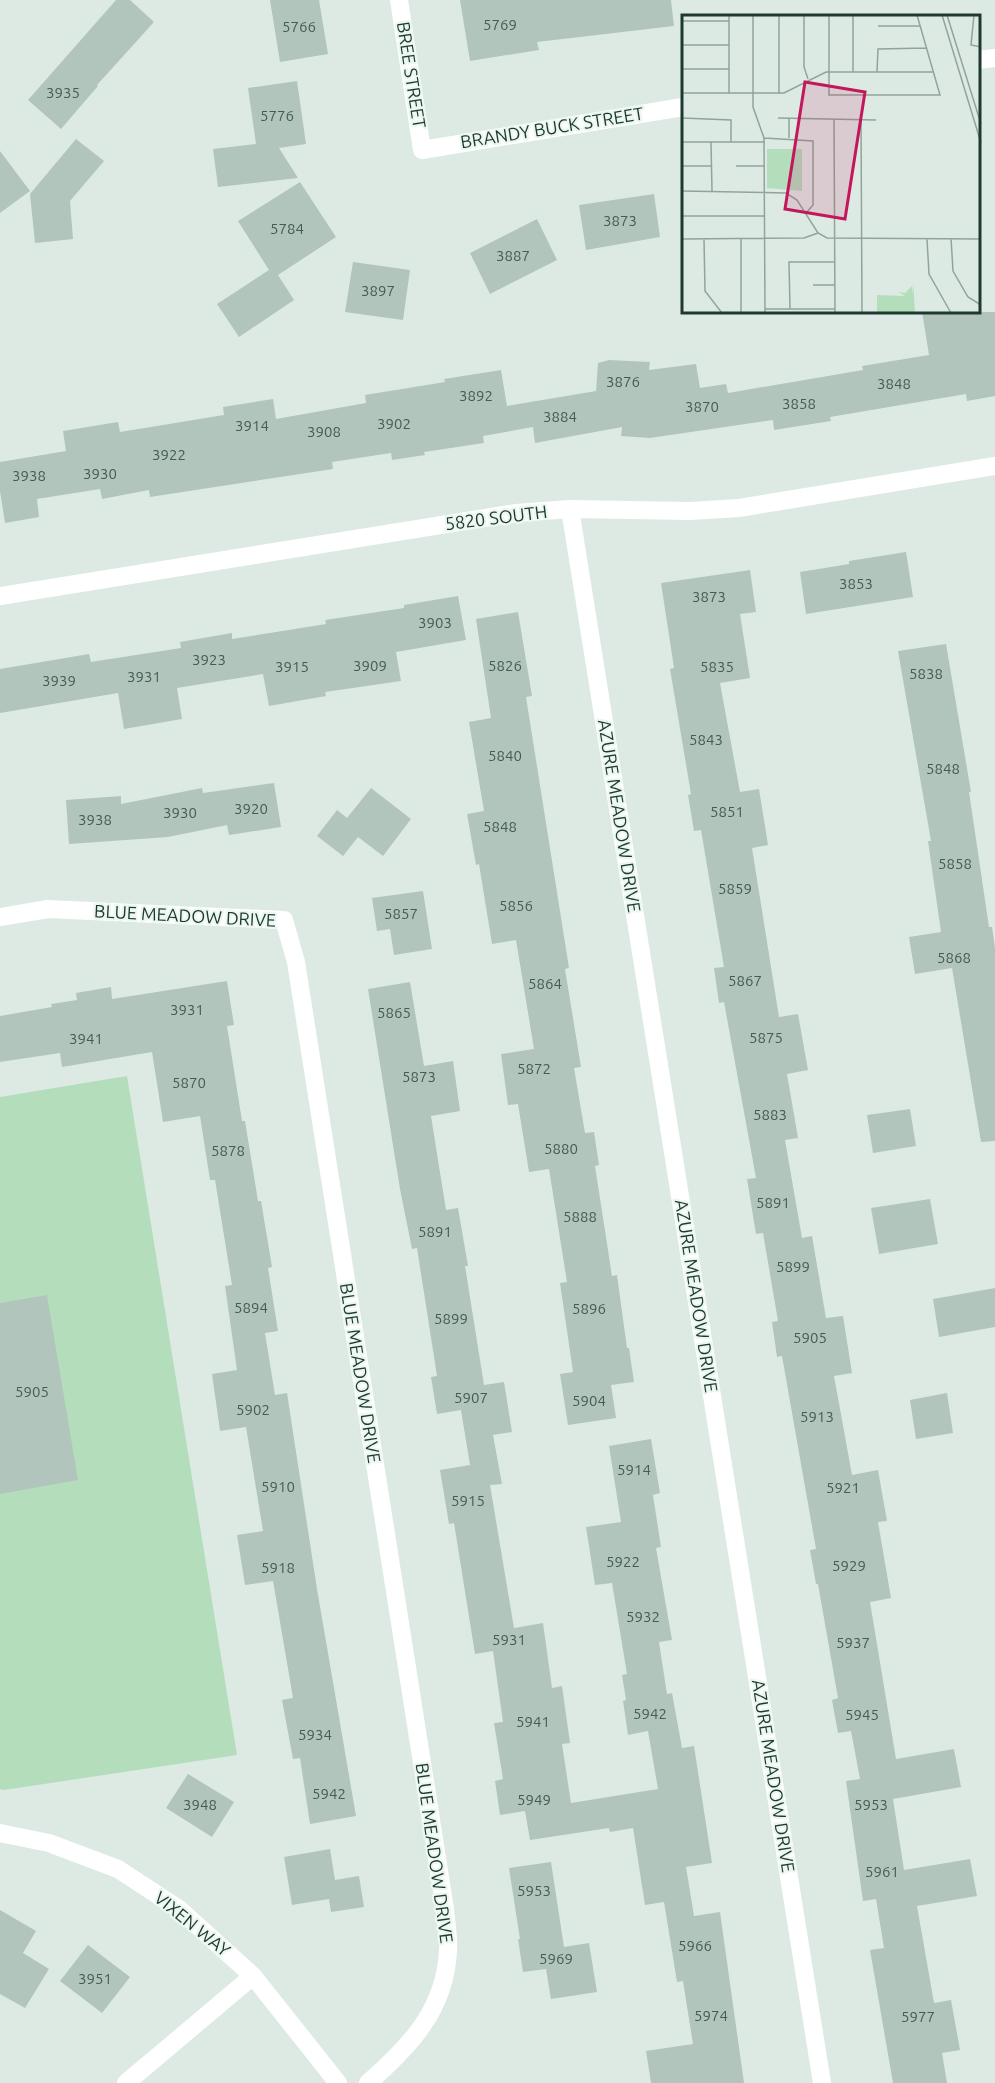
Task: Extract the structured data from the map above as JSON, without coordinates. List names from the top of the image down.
{
  "streets": {
    "street": [
      "BREE STREET",
      "BRANDY BUCK STREET",
      "5820 SOUTH",
      "AZURE MEADOW DRIVE",
      "BLUE MEADOW DRIVE",
      "VIXEN WAY"
    ]
  },
  "crossings": [
    ["BREE STREET", "BRANDY BUCK STREET"],
    ["5820 SOUTH", "AZURE MEADOW DRIVE"]
  ],
  "house_numbers": [
    "5769",
    "5766",
    "3935",
    "5776",
    "3873",
    "5784",
    "3887",
    "3897",
    "3876",
    "3848",
    "3892",
    "3858",
    "3870",
    "3884",
    "3902",
    "3914",
    "3908",
    "3922",
    "3930",
    "3938",
    "3853",
    "3873",
    "3903",
    "3923",
    "3909",
    "5826",
    "3915",
    "5835",
    "5838",
    "3931",
    "3939",
    "5843",
    "5840",
    "5848",
    "3920",
    "5851",
    "3930",
    "3938",
    "5848",
    "5858",
    "5859",
    "5856",
    "5857",
    "5868",
    "5867",
    "5864",
    "3931",
    "5865",
    "5875",
    "3941",
    "5872",
    "5873",
    "5870",
    "5883",
    "5880",
    "5878",
    "5891",
    "5888",
    "5891",
    "5899",
    "5894",
    "5896",
    "5899",
    "5905",
    "5905",
    "5907",
    "5904",
    "5902",
    "5913",
    "5914",
    "5910",
    "5921",
    "5915",
    "5922",
    "5929",
    "5918",
    "5932",
    "5931",
    "5937",
    "5942",
    "5945",
    "5941",
    "5934",
    "5942",
    "5949",
    "3948",
    "5953",
    "5961",
    "5953",
    "5966",
    "5969",
    "3951",
    "5974",
    "5977"
  ]
}
